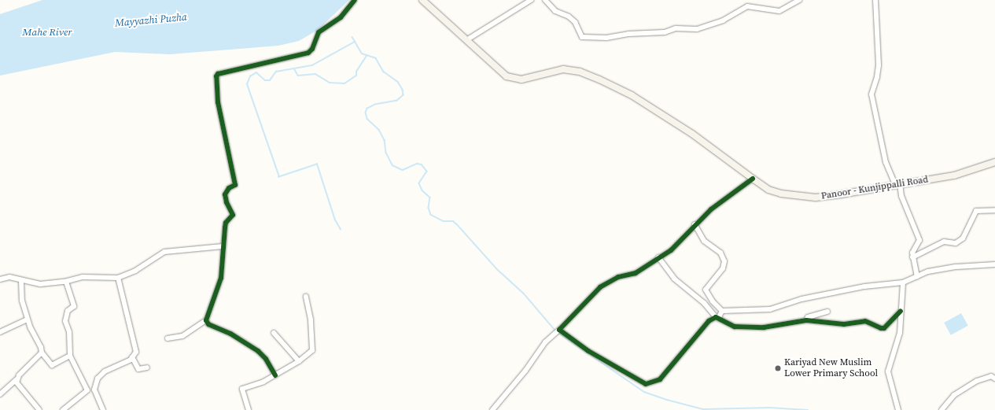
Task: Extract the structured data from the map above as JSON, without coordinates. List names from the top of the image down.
{
  "streets": {
    "main road": ["Panoor - Kunjippalli Road"]
  },
  "water": ["Mayyazhi Puzha", "Mahe River"],
  "places": ["Kariyad New Muslim Lower Primary School"]
}
